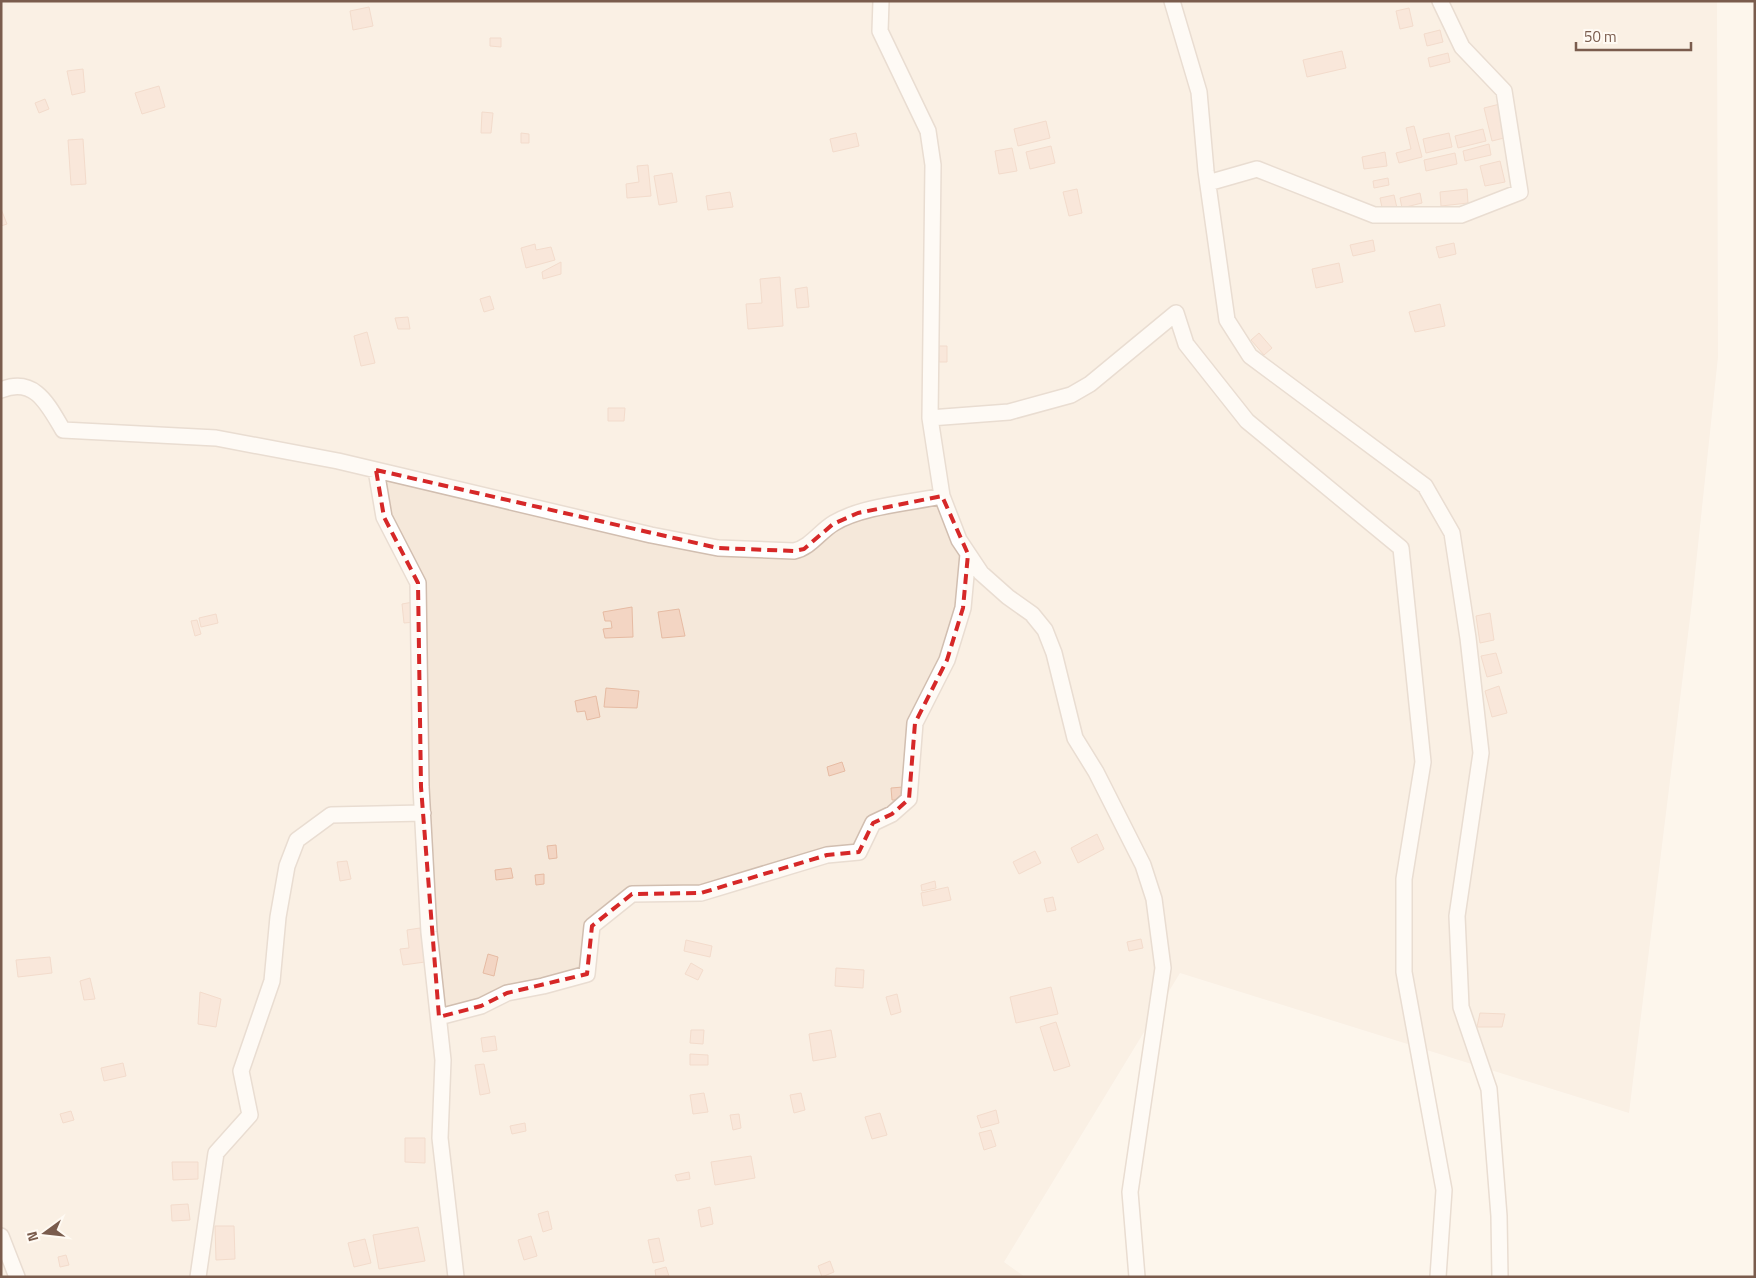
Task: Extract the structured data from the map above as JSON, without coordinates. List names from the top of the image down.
{
  "scale_bar": "50 m",
  "north": "left"
}
